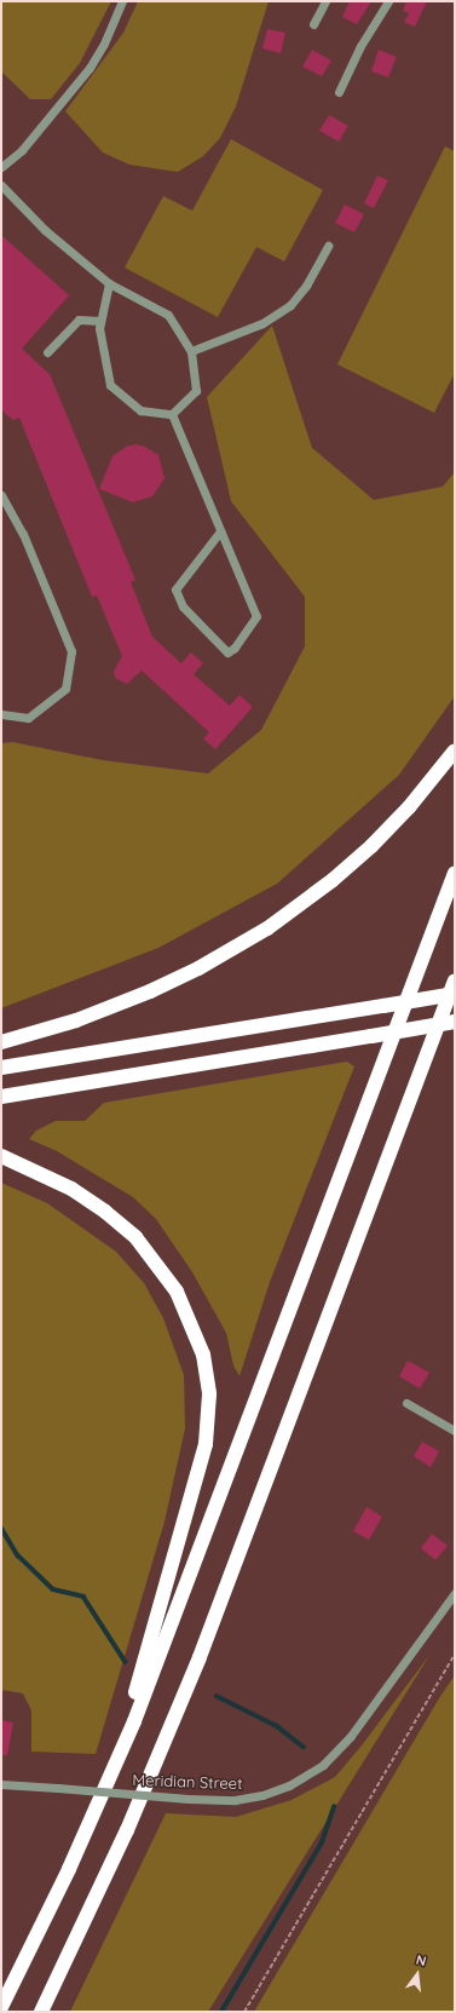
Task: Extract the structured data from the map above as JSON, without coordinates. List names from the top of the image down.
{
  "streets": {
    "street": ["Meridian Street"]
  },
  "north": "top"
}
